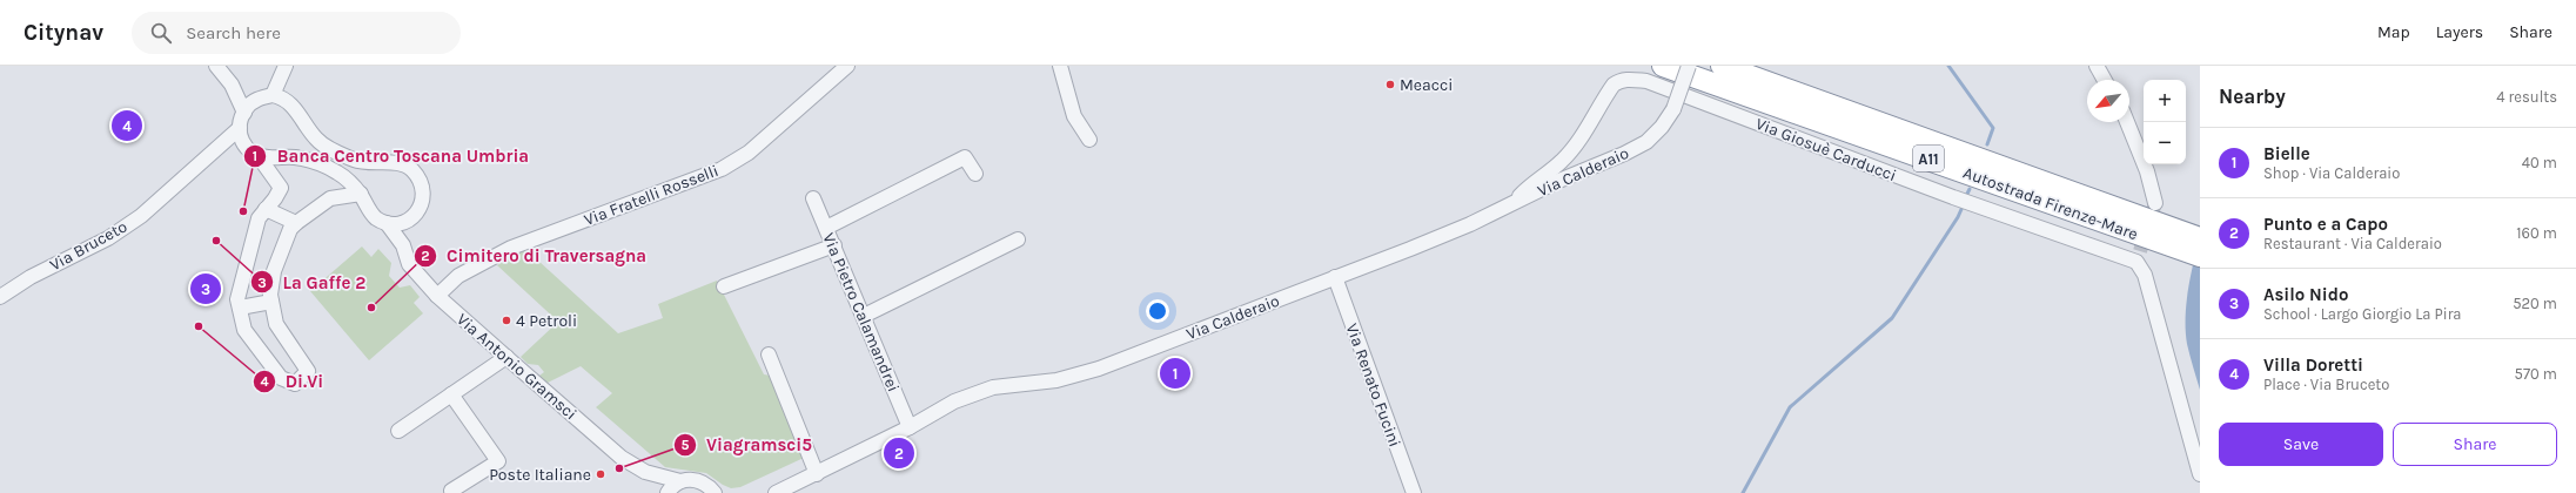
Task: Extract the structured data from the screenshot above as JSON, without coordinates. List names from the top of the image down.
{
  "streets": {
    "highway": ["A11", "Autostrada Firenze-Mare"],
    "street": [
      "Via Giosuè Carducci",
      "Via Calderaio",
      "Via Fratelli Rosselli",
      "Via Bruceto",
      "Via Pietro Calamandrei",
      "Via Antonio Gramsci",
      "Via Renato Fucini"
    ]
  },
  "crossings": [
    ["Via Giosuè Carducci", "Via Calderaio"],
    ["Via Calderaio", "Via Pietro Calamandrei"],
    ["Via Calderaio", "Via Renato Fucini"],
    ["Via Fratelli Rosselli", "Via Antonio Gramsci"]
  ],
  "places": [
    "Meacci",
    "Banca Centro Toscana Umbria",
    "La Gaffe 2",
    "Cimitero di Traversagna",
    "4 Petroli",
    "Di.Vi",
    "Viagramsci5",
    "Poste Italiane"
  ],
  "north": "bottom left",
  "page": {
    "header": "Citynav",
    "search": "Search here",
    "nav": ["Map", "Layers", "Share"],
    "heading": ["Nearby", "4 results"],
    "map_buttons": ["+", "−"],
    "pins": [
      "4",
      "3",
      "1",
      "2"
    ],
    "list": [
      {
        "mark": "1",
        "name": "Bielle",
        "note": "Shop · Via Calderaio",
        "value": "40 m"
      },
      {
        "mark": "2",
        "name": "Punto e a Capo",
        "note": "Restaurant · Via Calderaio",
        "value": "160 m"
      },
      {
        "mark": "3",
        "name": "Asilo Nido",
        "note": "School · Largo Giorgio La Pira",
        "value": "520 m"
      },
      {
        "mark": "4",
        "name": "Villa Doretti",
        "note": "Place · Via Bruceto",
        "value": "570 m"
      }
    ],
    "buttons": ["Save", "Share"]
  }
}
